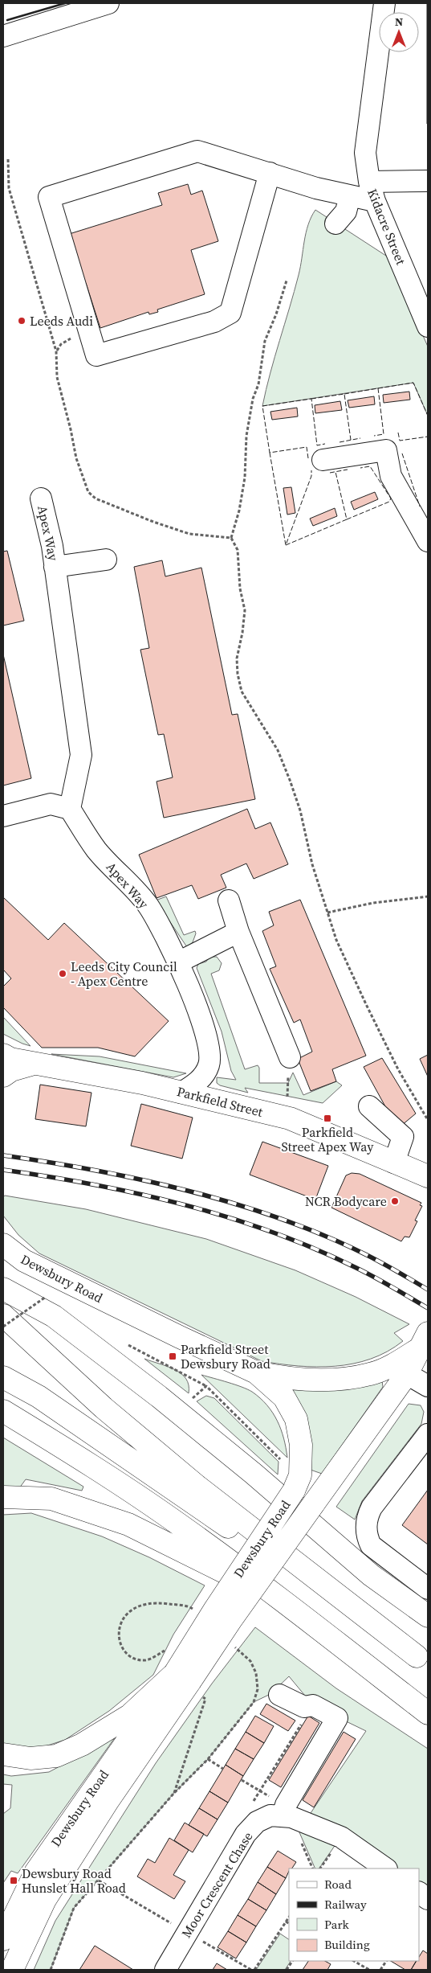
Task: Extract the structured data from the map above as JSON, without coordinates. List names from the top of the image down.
{
  "streets": {
    "main road": ["Parkfield Street", "Dewsbury Road"],
    "street": ["Kidacre Street", "Apex Way", "Moor Crescent Chase"]
  },
  "crossings": [
    ["Apex Way", "Parkfield Street"]
  ],
  "places": {
    "other": ["Leeds Audi", "Leeds City Council - Apex Centre", "NCR Bodycare"],
    "transit": ["Parkfield Street Apex Way", "Parkfield Street Dewsbury Road", "Dewsbury Road Hunslet Hall Road"]
  },
  "legend": [
    "Road",
    "Railway",
    "Park",
    "Building"
  ],
  "north": "top"
}
